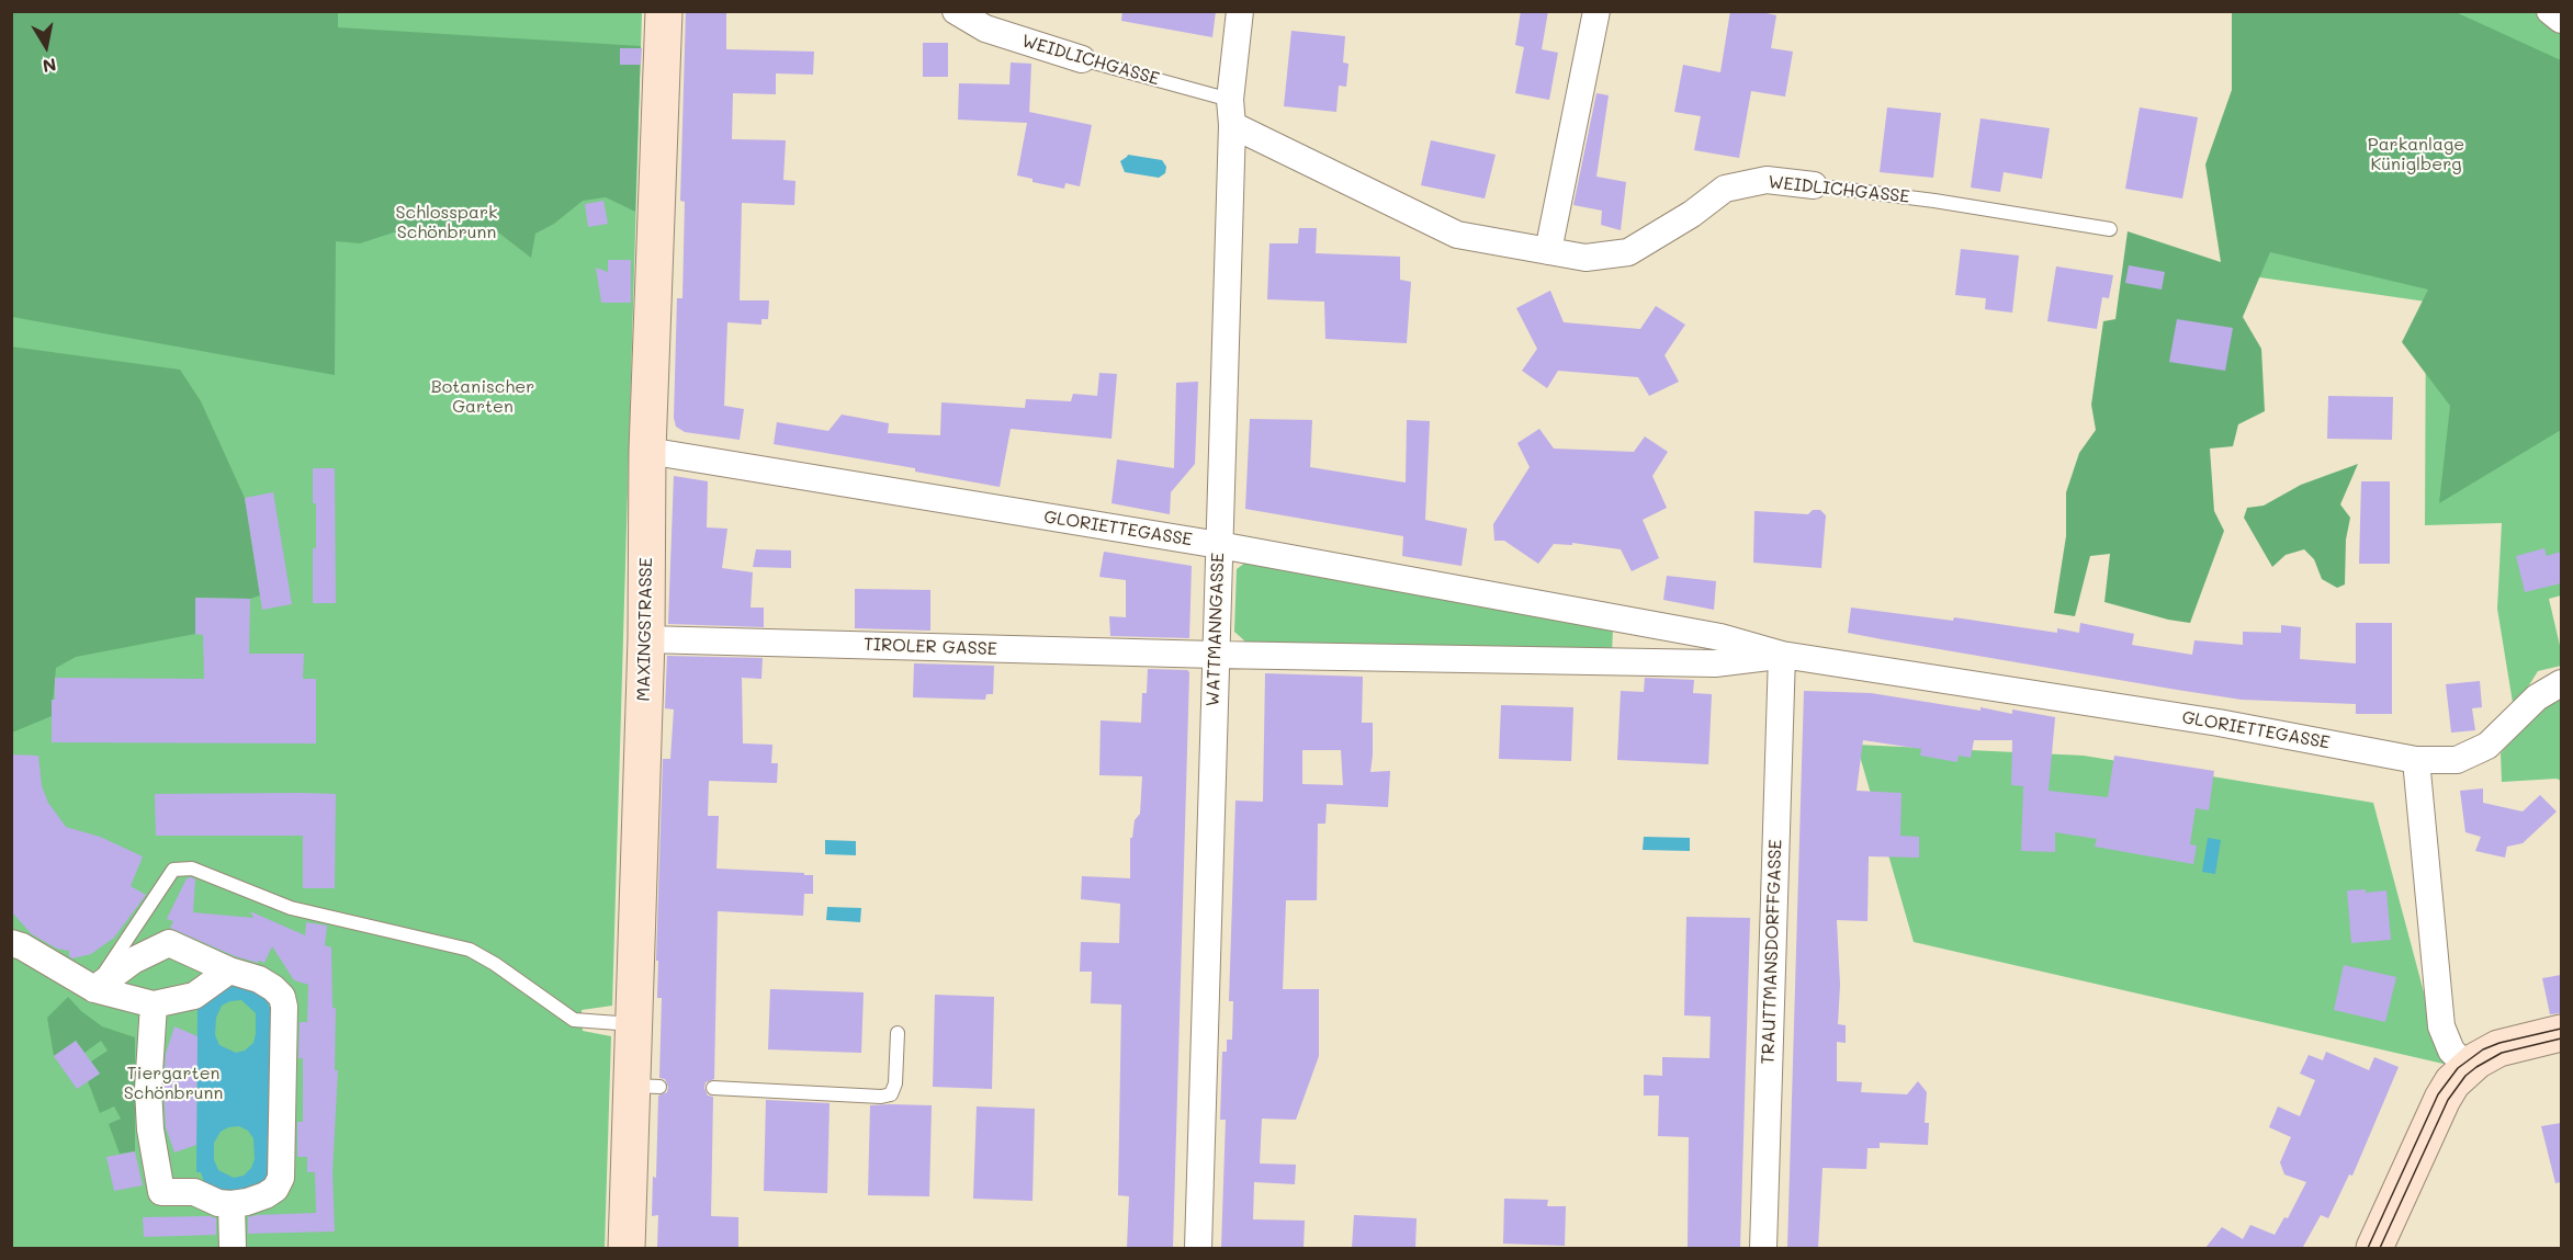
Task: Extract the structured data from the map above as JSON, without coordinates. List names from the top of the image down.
{
  "streets": {
    "street": [
      "WEIDLICHGASSE",
      "GLORIETTEGASSE",
      "MAXINGSTRASSE",
      "WATTMANNGASSE",
      "TIROLER GASSE",
      "TRAUTTMANSDORFFGASSE"
    ]
  },
  "crossings": [
    ["WEIDLICHGASSE", "WATTMANNGASSE"],
    ["GLORIETTEGASSE", "MAXINGSTRASSE"],
    ["GLORIETTEGASSE", "WATTMANNGASSE"],
    ["GLORIETTEGASSE", "TIROLER GASSE"],
    ["GLORIETTEGASSE", "TRAUTTMANSDORFFGASSE"],
    ["MAXINGSTRASSE", "TIROLER GASSE"],
    ["WATTMANNGASSE", "TIROLER GASSE"]
  ],
  "parks": [
    "Parkanlage Küniglberg",
    "Schlosspark Schönbrunn",
    "Botanischer Garten",
    "Tiergarten Schönbrunn"
  ],
  "north": "bottom"
}
